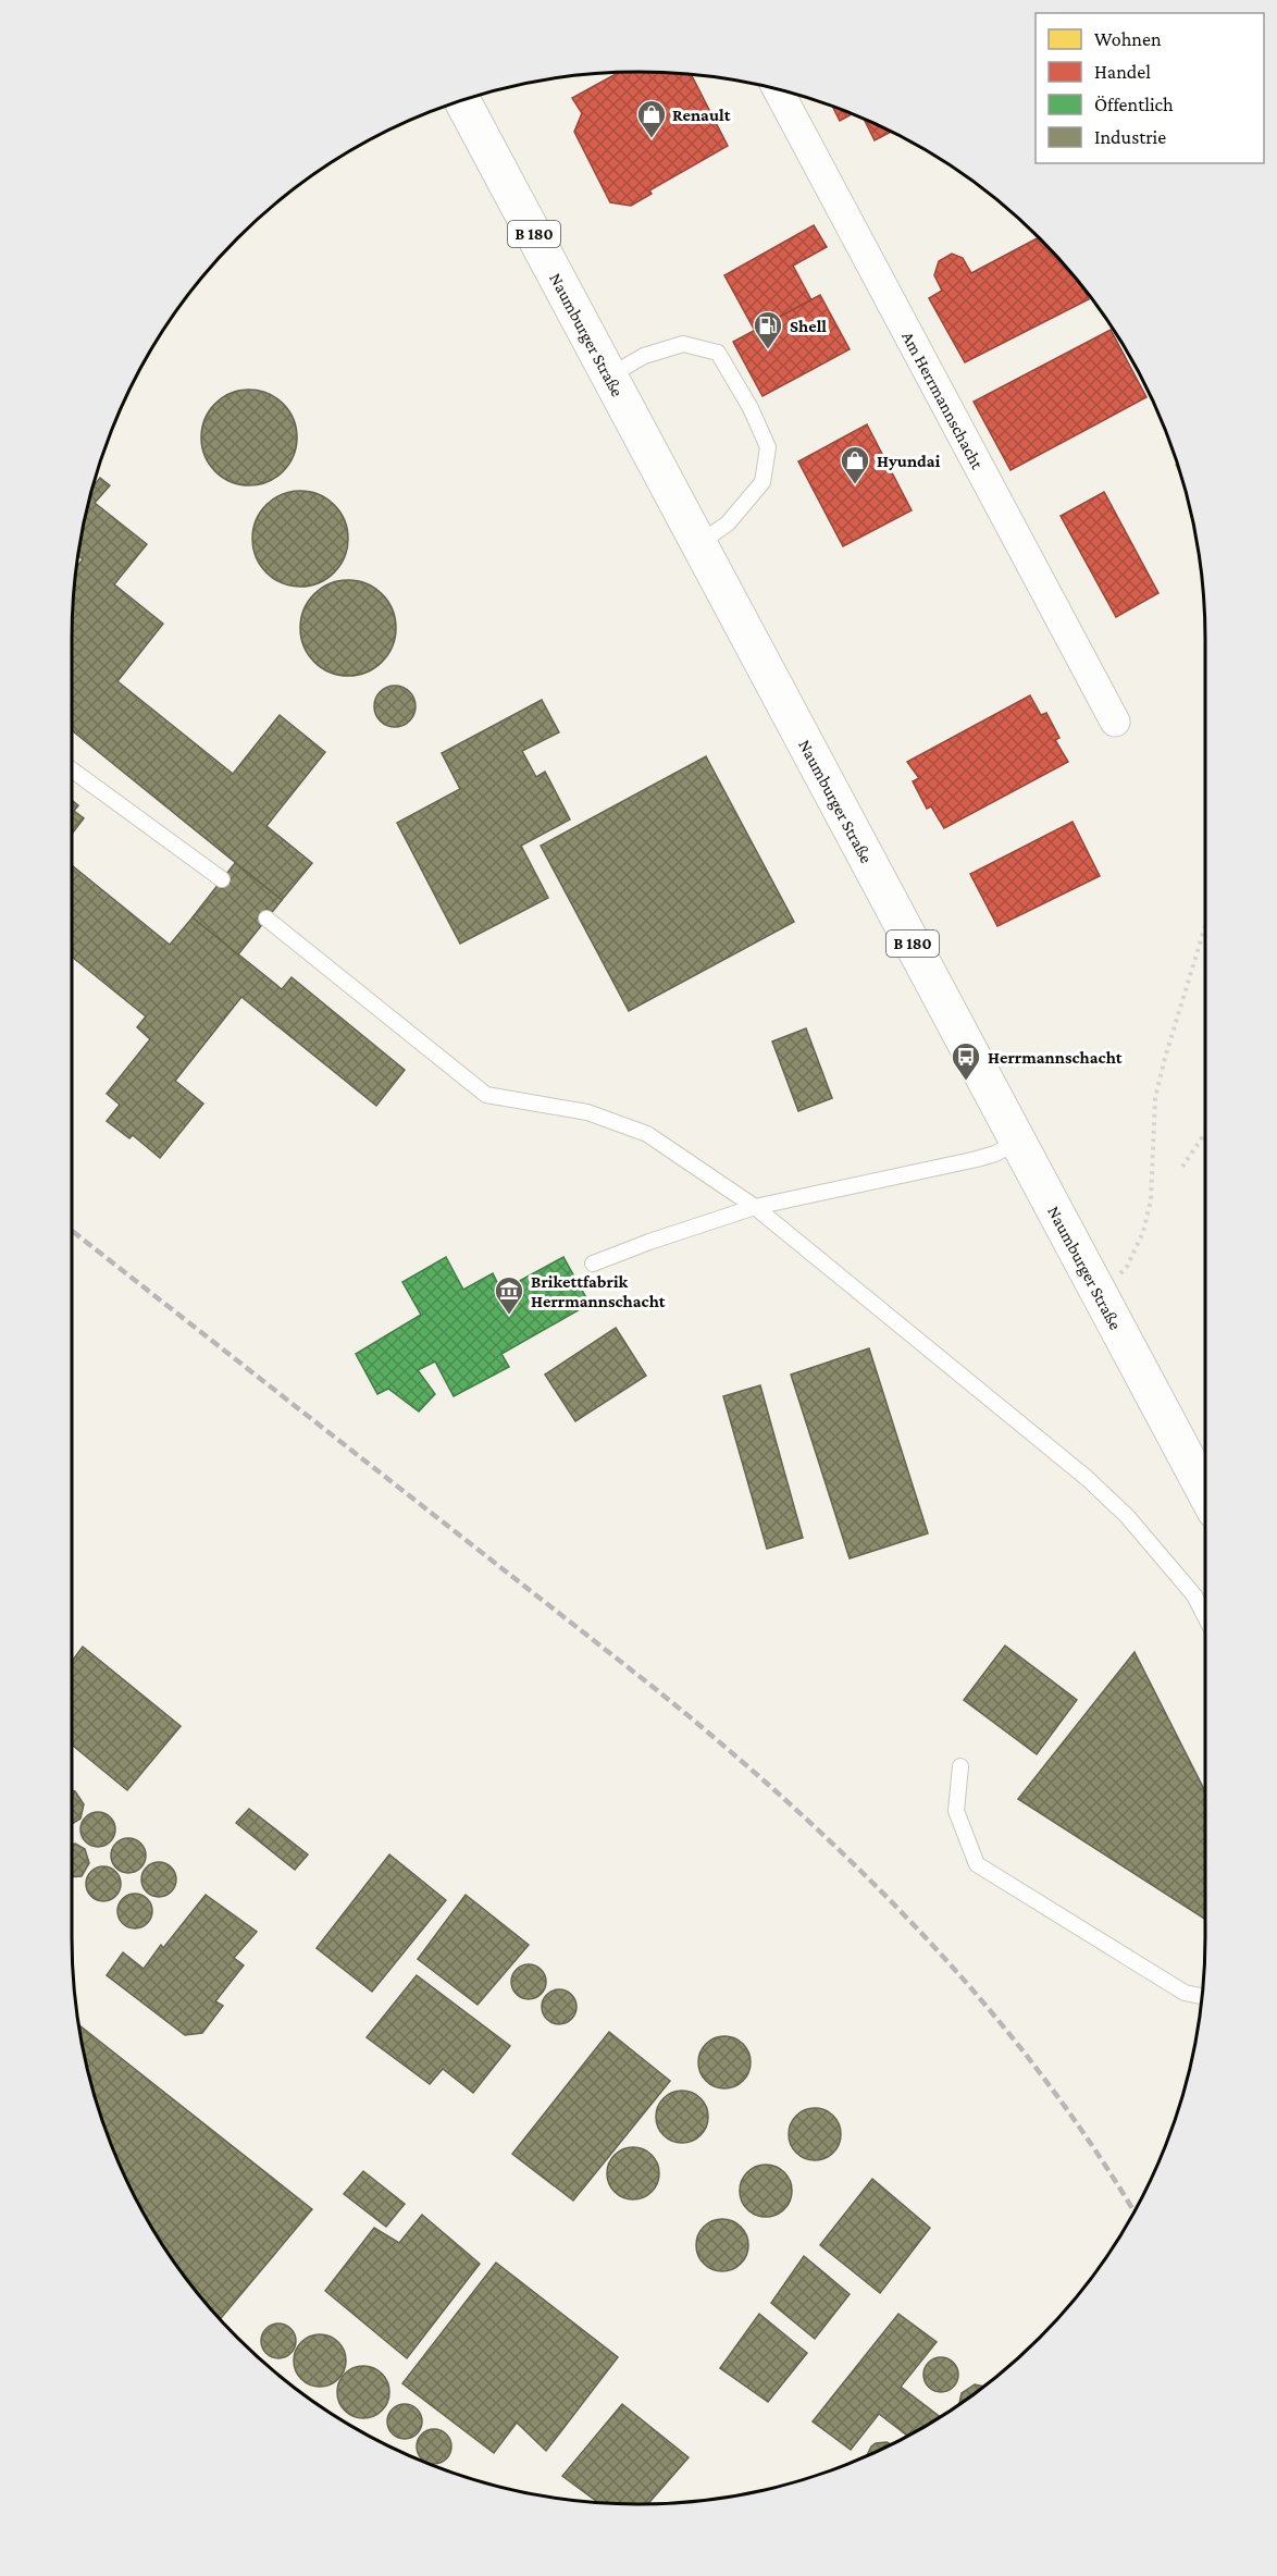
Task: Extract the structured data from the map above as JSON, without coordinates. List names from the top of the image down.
{
  "streets": {
    "main road": ["B 180", "Naumburger Straße"],
    "street": ["Am Herrmannschacht"]
  },
  "places": {
    "shop": ["Renault", "Hyundai"],
    "fuel station": ["Shell"],
    "bus stop": ["Herrmannschacht"],
    "museum": ["Brikettfabrik Herrmannschacht"]
  },
  "legend": [
    "Wohnen",
    "Handel",
    "Öffentlich",
    "Industrie"
  ]
}
